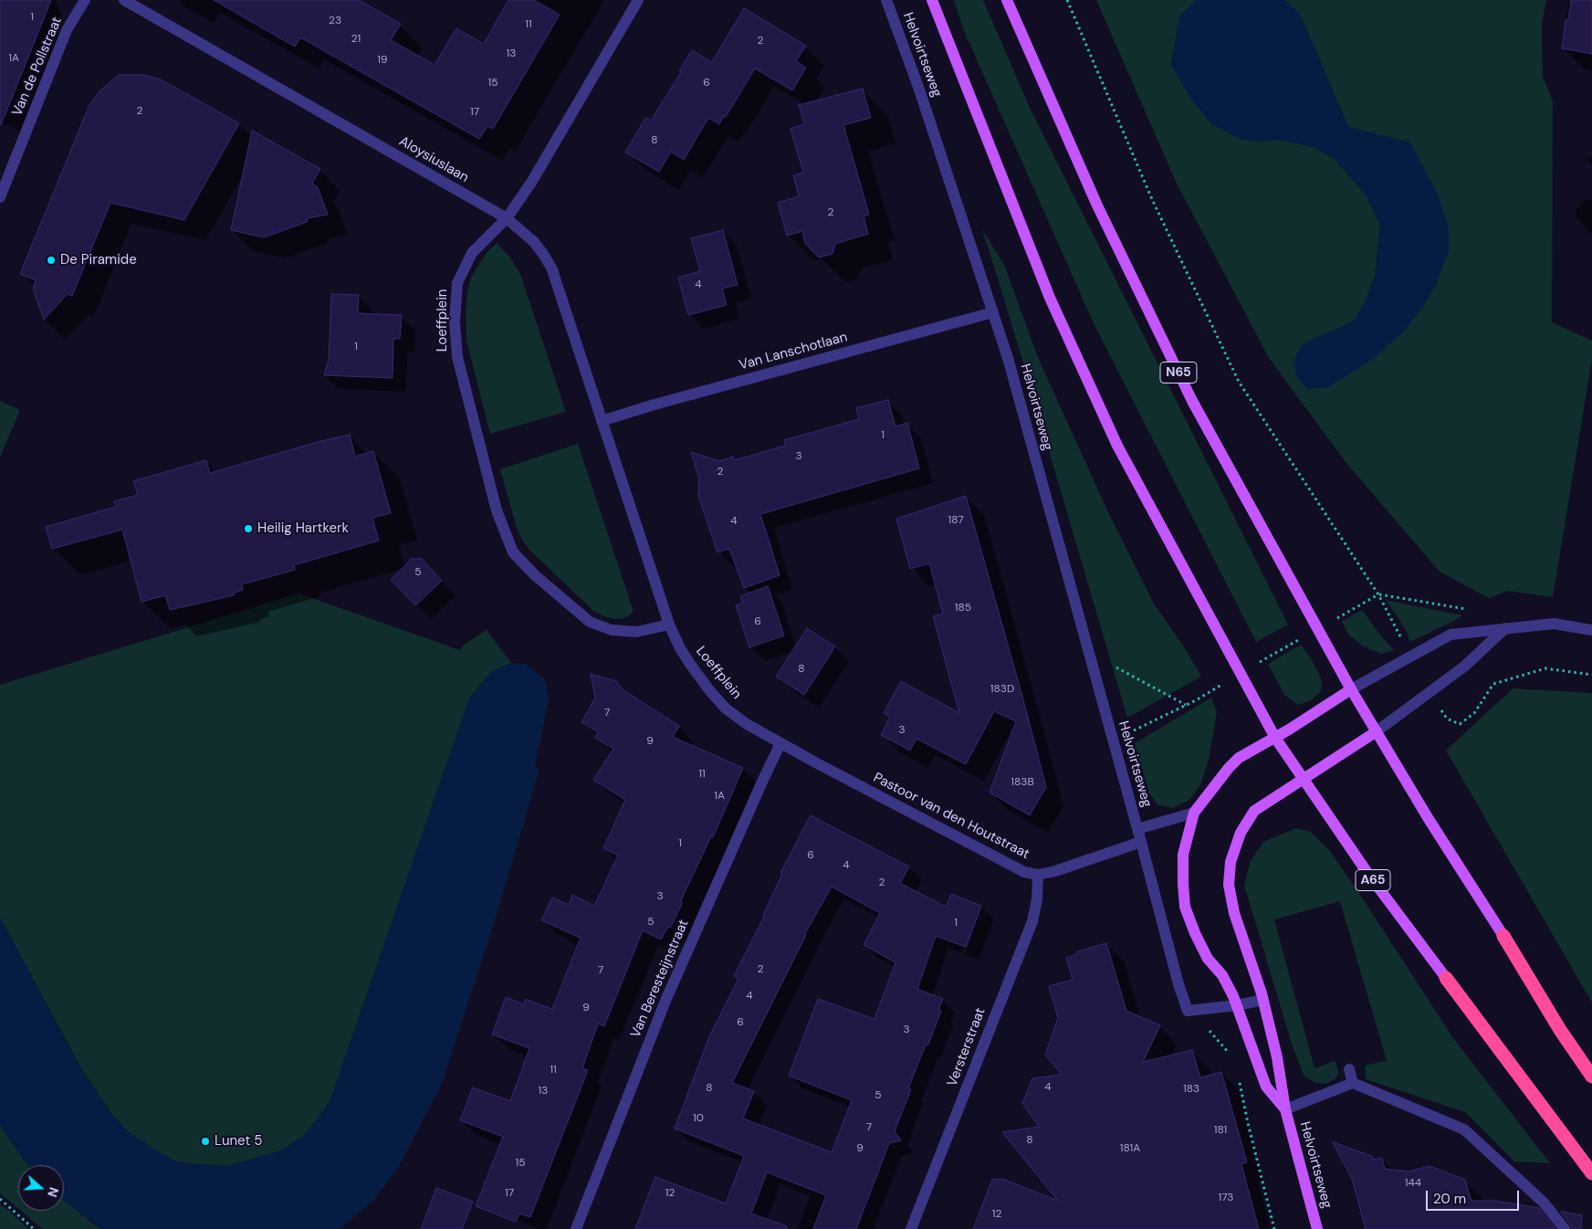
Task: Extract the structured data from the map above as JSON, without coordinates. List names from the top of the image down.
{
  "streets": {
    "highway": ["A65"],
    "main road": ["Helvoirtseweg", "N65"],
    "street": [
      "Van de Pollstraat",
      "Aloysiuslaan",
      "Loeffplein",
      "Van Lanschotlaan",
      "Pastoor van den Houtstraat",
      "Van Beresteijnstraat",
      "Versterstraat"
    ]
  },
  "crossings": [
    ["Helvoirtseweg", "Van Lanschotlaan"],
    ["Helvoirtseweg", "N65"],
    ["Helvoirtseweg", "Pastoor van den Houtstraat"],
    ["Helvoirtseweg", "A65"],
    ["Aloysiuslaan", "Loeffplein"],
    ["Loeffplein", "Van Lanschotlaan"],
    ["Loeffplein", "Pastoor van den Houtstraat"],
    ["Loeffplein", "Van Beresteijnstraat"],
    ["Pastoor van den Houtstraat", "Van Beresteijnstraat"],
    ["Pastoor van den Houtstraat", "Versterstraat"]
  ],
  "places": ["De Piramide", "Heilig Hartkerk", "Lunet 5"],
  "house_numbers": [
    "1",
    "23",
    "11",
    "21",
    "2",
    "13",
    "1A",
    "19",
    "15",
    "6",
    "2",
    "17",
    "8",
    "2",
    "4",
    "1",
    "1",
    "3",
    "2",
    "187",
    "4",
    "5",
    "185",
    "6",
    "8",
    "183D",
    "7",
    "3",
    "9",
    "11",
    "183B",
    "1A",
    "1",
    "6",
    "4",
    "2",
    "3",
    "5",
    "1",
    "2",
    "7",
    "4",
    "9",
    "6",
    "3",
    "11",
    "4",
    "8",
    "183",
    "13",
    "5",
    "10",
    "7",
    "181",
    "8",
    "9",
    "181A",
    "15",
    "144",
    "17",
    "12",
    "173",
    "12"
  ],
  "scale_bar": "20 m",
  "north": "right"
}
